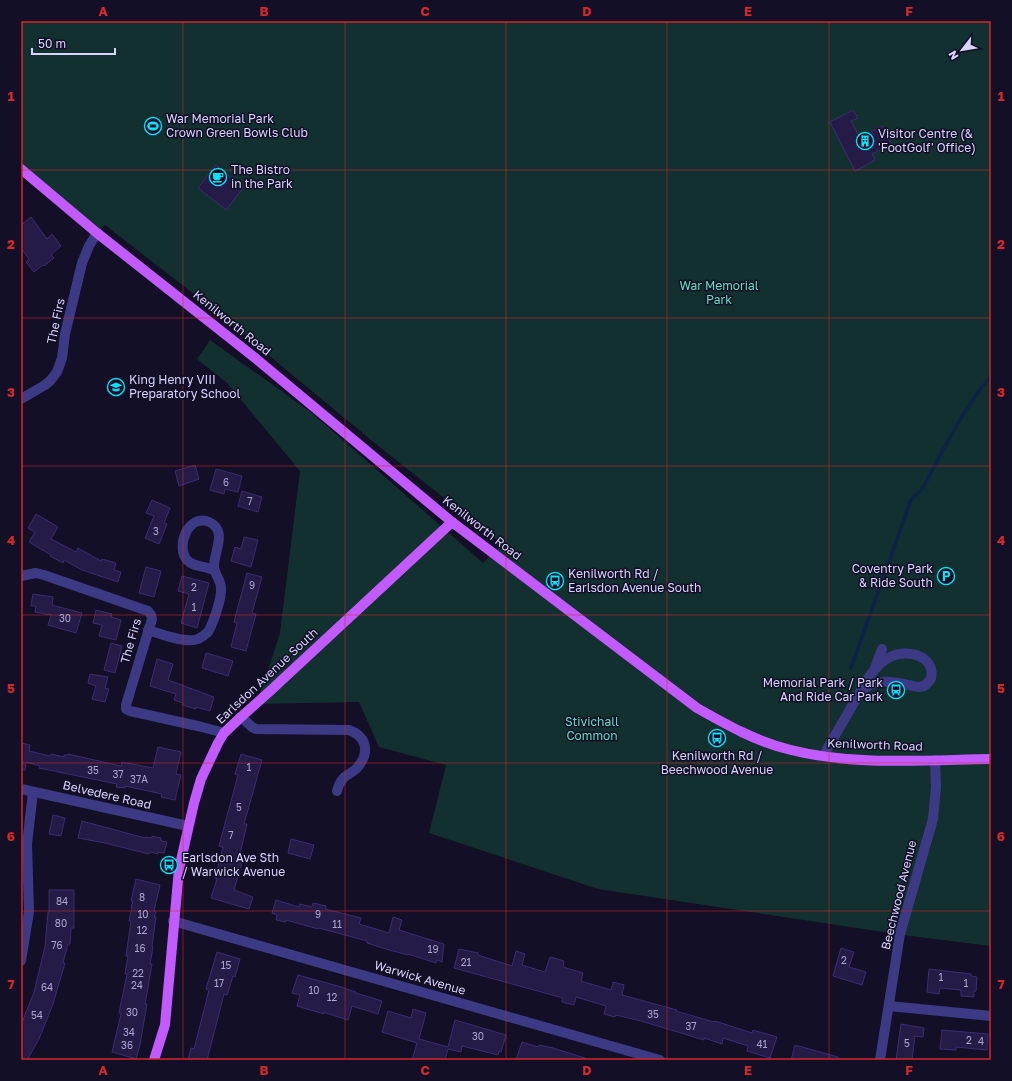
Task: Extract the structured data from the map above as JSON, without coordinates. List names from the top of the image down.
{
  "streets": {
    "main road": ["Kenilworth Road", "Earlsdon Avenue South"],
    "street": [
      "The Firs",
      "Belvedere Road",
      "Beechwood Avenue",
      "Warwick Avenue"
    ]
  },
  "crossings": [
    ["The Firs", "Kenilworth Road"],
    ["The Firs", "Earlsdon Avenue South"],
    ["Kenilworth Road", "Earlsdon Avenue South"],
    ["Kenilworth Road", "Beechwood Avenue"],
    ["Earlsdon Avenue South", "Belvedere Road"],
    ["Earlsdon Avenue South", "Warwick Avenue"]
  ],
  "parks": ["War Memorial Park", "Stivichall Common"],
  "places": {
    "sports": ["War Memorial Park Crown Green Bowls Club"],
    "building": ["Visitor Centre (& 'FootGolf' Office)"],
    "cafe": ["The Bistro in the Park"],
    "school or university": ["King Henry VIII Preparatory School"],
    "parking": ["Coventry Park & Ride South"],
    "bus stop": [
      "Kenilworth Rd / Earlsdon Avenue South",
      "Memorial Park / Park And Ride Car Park",
      "Kenilworth Rd / Beechwood Avenue",
      "Earlsdon Ave Sth / Warwick Avenue"
    ]
  },
  "house_numbers": [
    "6",
    "7",
    "3",
    "9",
    "2",
    "1",
    "30",
    "1",
    "35",
    "37",
    "37A",
    "5",
    "7",
    "8",
    "84",
    "10",
    "9",
    "80",
    "11",
    "12",
    "76",
    "16",
    "19",
    "2",
    "21",
    "15",
    "22",
    "1",
    "17",
    "1",
    "24",
    "64",
    "10",
    "12",
    "30",
    "35",
    "54",
    "37",
    "34",
    "30",
    "2",
    "4",
    "5",
    "41",
    "36"
  ],
  "scale_bar": "50 m",
  "north": "bottom left",
  "grid": {
    "columns": [
      "A",
      "B",
      "C",
      "D",
      "E",
      "F"
    ],
    "rows": [
      "1",
      "2",
      "3",
      "4",
      "5",
      "6",
      "7"
    ]
  }
}
